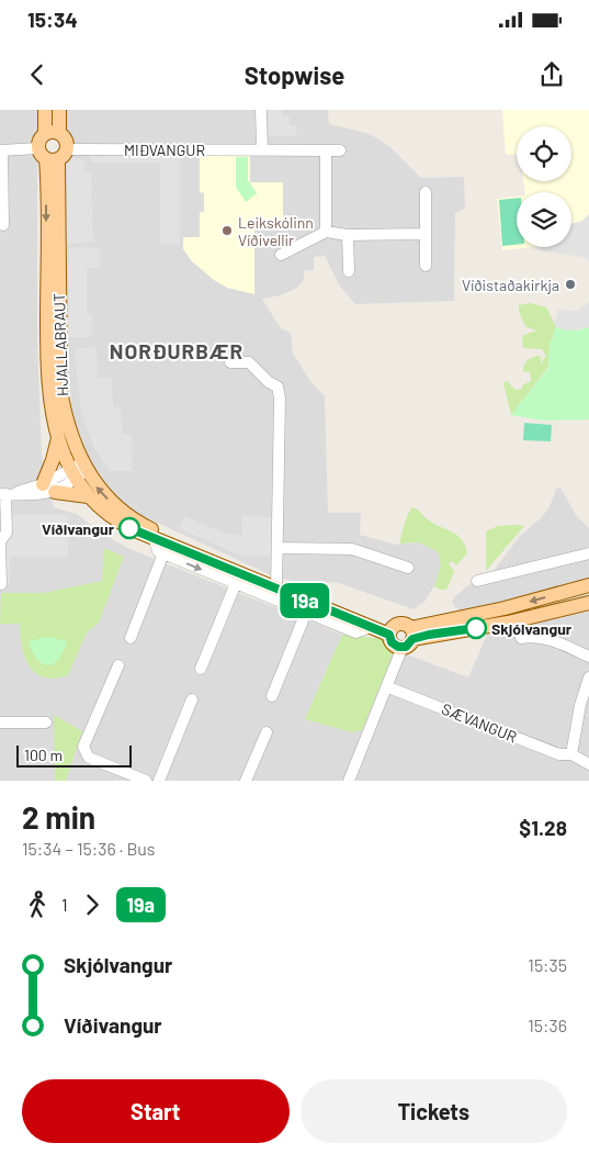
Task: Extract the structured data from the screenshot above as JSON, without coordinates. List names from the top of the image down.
{
  "streets": {
    "main road": ["HJALLABRAUT"],
    "street": ["MIÐVANGUR", "SÆVANGUR"]
  },
  "crossings": [
    ["MIÐVANGUR", "HJALLABRAUT"]
  ],
  "districts": ["NORÐURBÆR"],
  "places": [
    "Leikskólinn Víðivellir",
    "Víðistaðakirkja",
    "Víðivangur",
    "Skjólvangur"
  ],
  "lines": ["bus line 19a"],
  "scale_bar": "100 m",
  "page": {
    "status": "15:34",
    "header": "Stopwise",
    "on_map": "19a",
    "scale": "100 m",
    "heading": ["2 min", "15:34 – 15:36 · Bus", "$1.28"],
    "legs": ["1", "19a"],
    "list": [
      {
        "name": "Skjólvangur",
        "value": "15:35"
      },
      {
        "name": "Víðivangur",
        "value": "15:36"
      }
    ],
    "buttons": ["Start", "Tickets"]
  }
}
